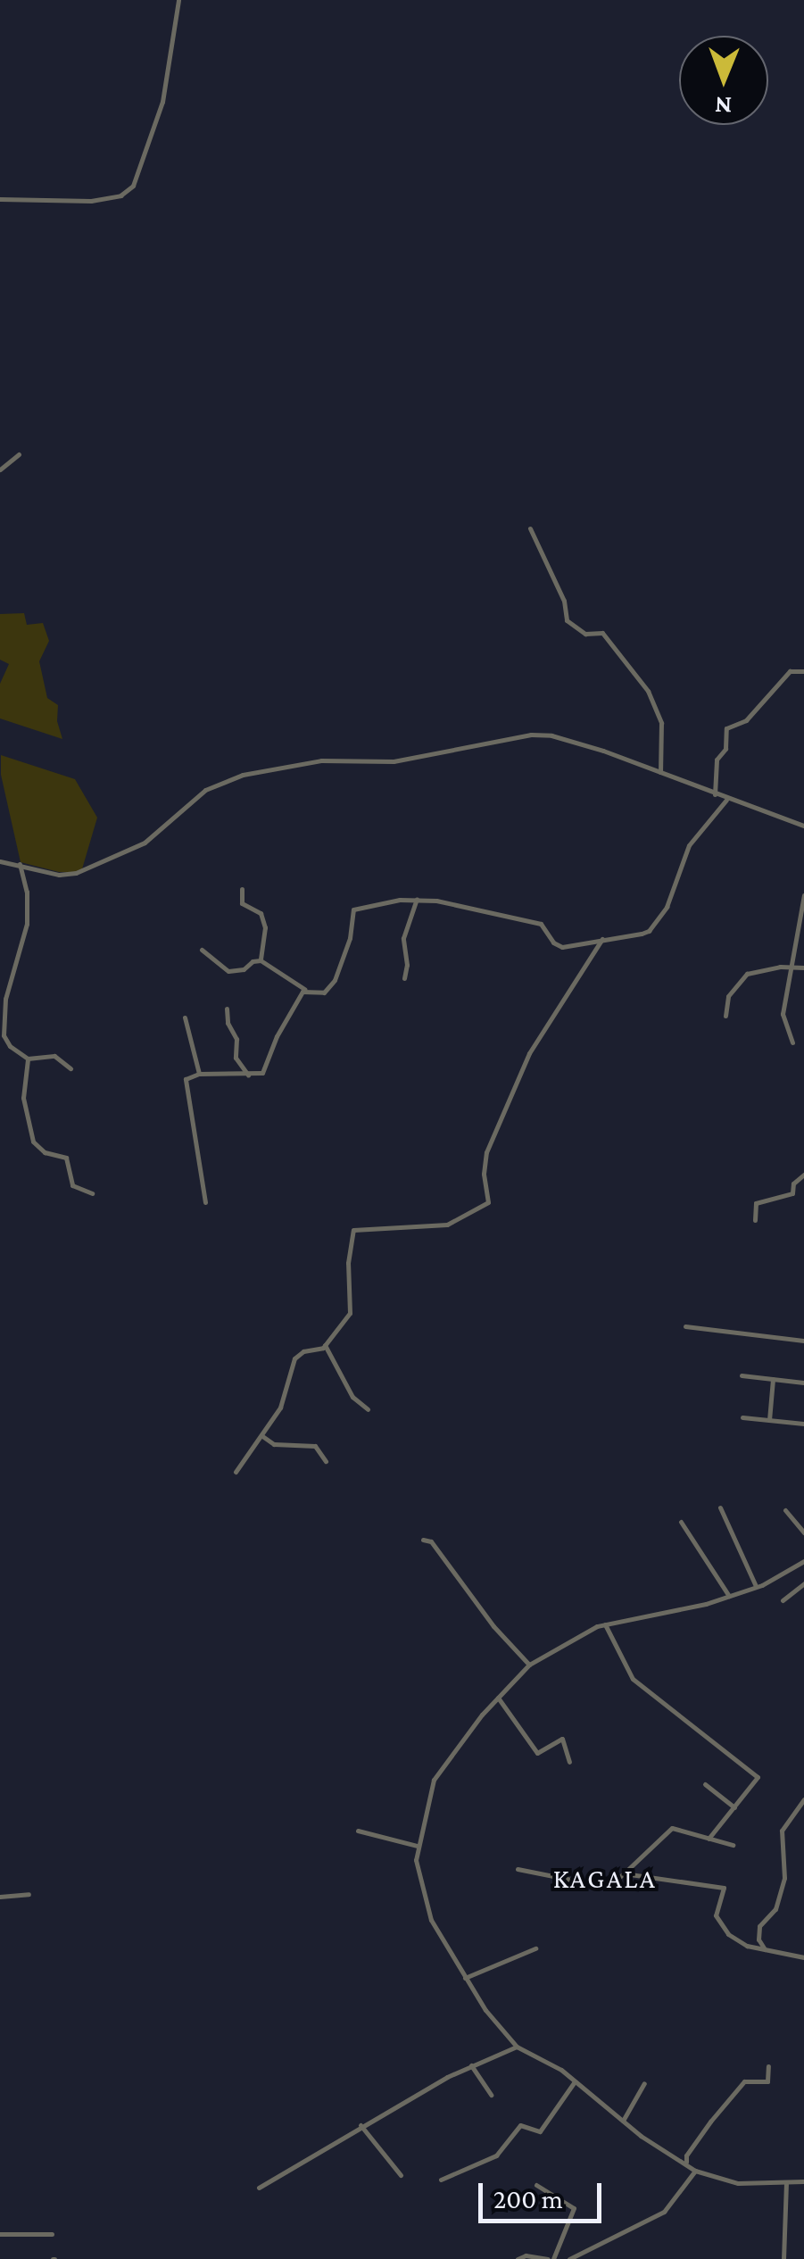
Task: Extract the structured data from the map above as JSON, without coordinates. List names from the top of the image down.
{
  "districts": ["KAGALA"],
  "scale_bar": "200 m",
  "north": "bottom"
}
